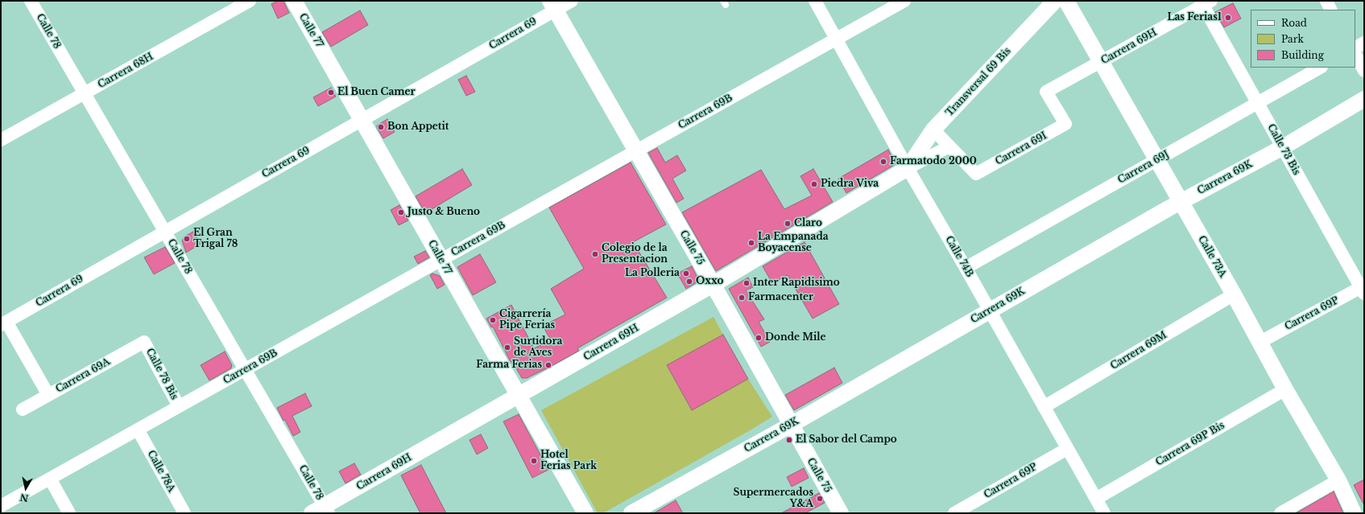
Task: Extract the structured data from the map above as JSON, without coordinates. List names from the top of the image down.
{
  "streets": {
    "street": [
      "Calle 77",
      "Calle 78",
      "Carrera 69",
      "Carrera 69H",
      "Carrera 68H",
      "Transversal 69 Bis",
      "Carrera 69B",
      "Carrera 69I",
      "Calle 73 Bis",
      "Carrera 69J",
      "Carrera 69K",
      "Calle 75",
      "Calle 74B",
      "Calle 73A",
      "Carrera 69P",
      "Carrera 69M",
      "Calle 78 Bis",
      "Carrera 69A",
      "Carrera 69P Bis",
      "Calle 78A"
    ]
  },
  "crossings": [
    ["Calle 77", "Carrera 69"],
    ["Calle 77", "Carrera 69H"],
    ["Calle 77", "Carrera 69B"],
    ["Calle 78", "Carrera 69"],
    ["Calle 78", "Carrera 69H"],
    ["Calle 78", "Carrera 68H"],
    ["Calle 78", "Carrera 69B"],
    ["Carrera 69", "Calle 75"],
    ["Carrera 69H", "Transversal 69 Bis"],
    ["Carrera 69H", "Carrera 69I"],
    ["Carrera 69H", "Calle 73 Bis"],
    ["Carrera 69H", "Calle 75"],
    ["Carrera 69H", "Calle 74B"],
    ["Carrera 69H", "Calle 73A"],
    ["Transversal 69 Bis", "Calle 74B"],
    ["Carrera 69B", "Calle 75"],
    ["Carrera 69B", "Calle 74B"],
    ["Carrera 69B", "Calle 78 Bis"],
    ["Carrera 69B", "Calle 78A"],
    ["Calle 73 Bis", "Carrera 69J"],
    ["Calle 73 Bis", "Carrera 69K"],
    ["Calle 73 Bis", "Carrera 69P"],
    ["Carrera 69J", "Calle 74B"],
    ["Carrera 69J", "Calle 73A"],
    ["Carrera 69K", "Calle 75"],
    ["Carrera 69K", "Calle 74B"],
    ["Carrera 69K", "Calle 73A"],
    ["Calle 74B", "Carrera 69P"],
    ["Calle 74B", "Carrera 69M"],
    ["Calle 74B", "Carrera 69P Bis"],
    ["Calle 73A", "Carrera 69P"],
    ["Calle 73A", "Carrera 69M"],
    ["Calle 73A", "Carrera 69P Bis"],
    ["Calle 78 Bis", "Carrera 69A"]
  ],
  "places": [
    "Las Ferias1",
    "El Buen Camer",
    "Bon Appetit",
    "Farmatodo 2000",
    "Piedra Viva",
    "Justo & Bueno",
    "Claro",
    "El Gran Trigal 78",
    "La Empanada Boyacense",
    "Colegio de la Presentacion",
    "La Polleria",
    "Oxxo",
    "Inter Rapidisimo",
    "Farmacenter",
    "Cigarrería Pipe Ferias",
    "Donde Mile",
    "Surtidora de Aves",
    "Farma Ferias",
    "El Sabor del Campo",
    "Hotel Ferias Park",
    "Supermercados Y&A"
  ],
  "legend": ["Road", "Park", "Building"],
  "north": "bottom"
}
